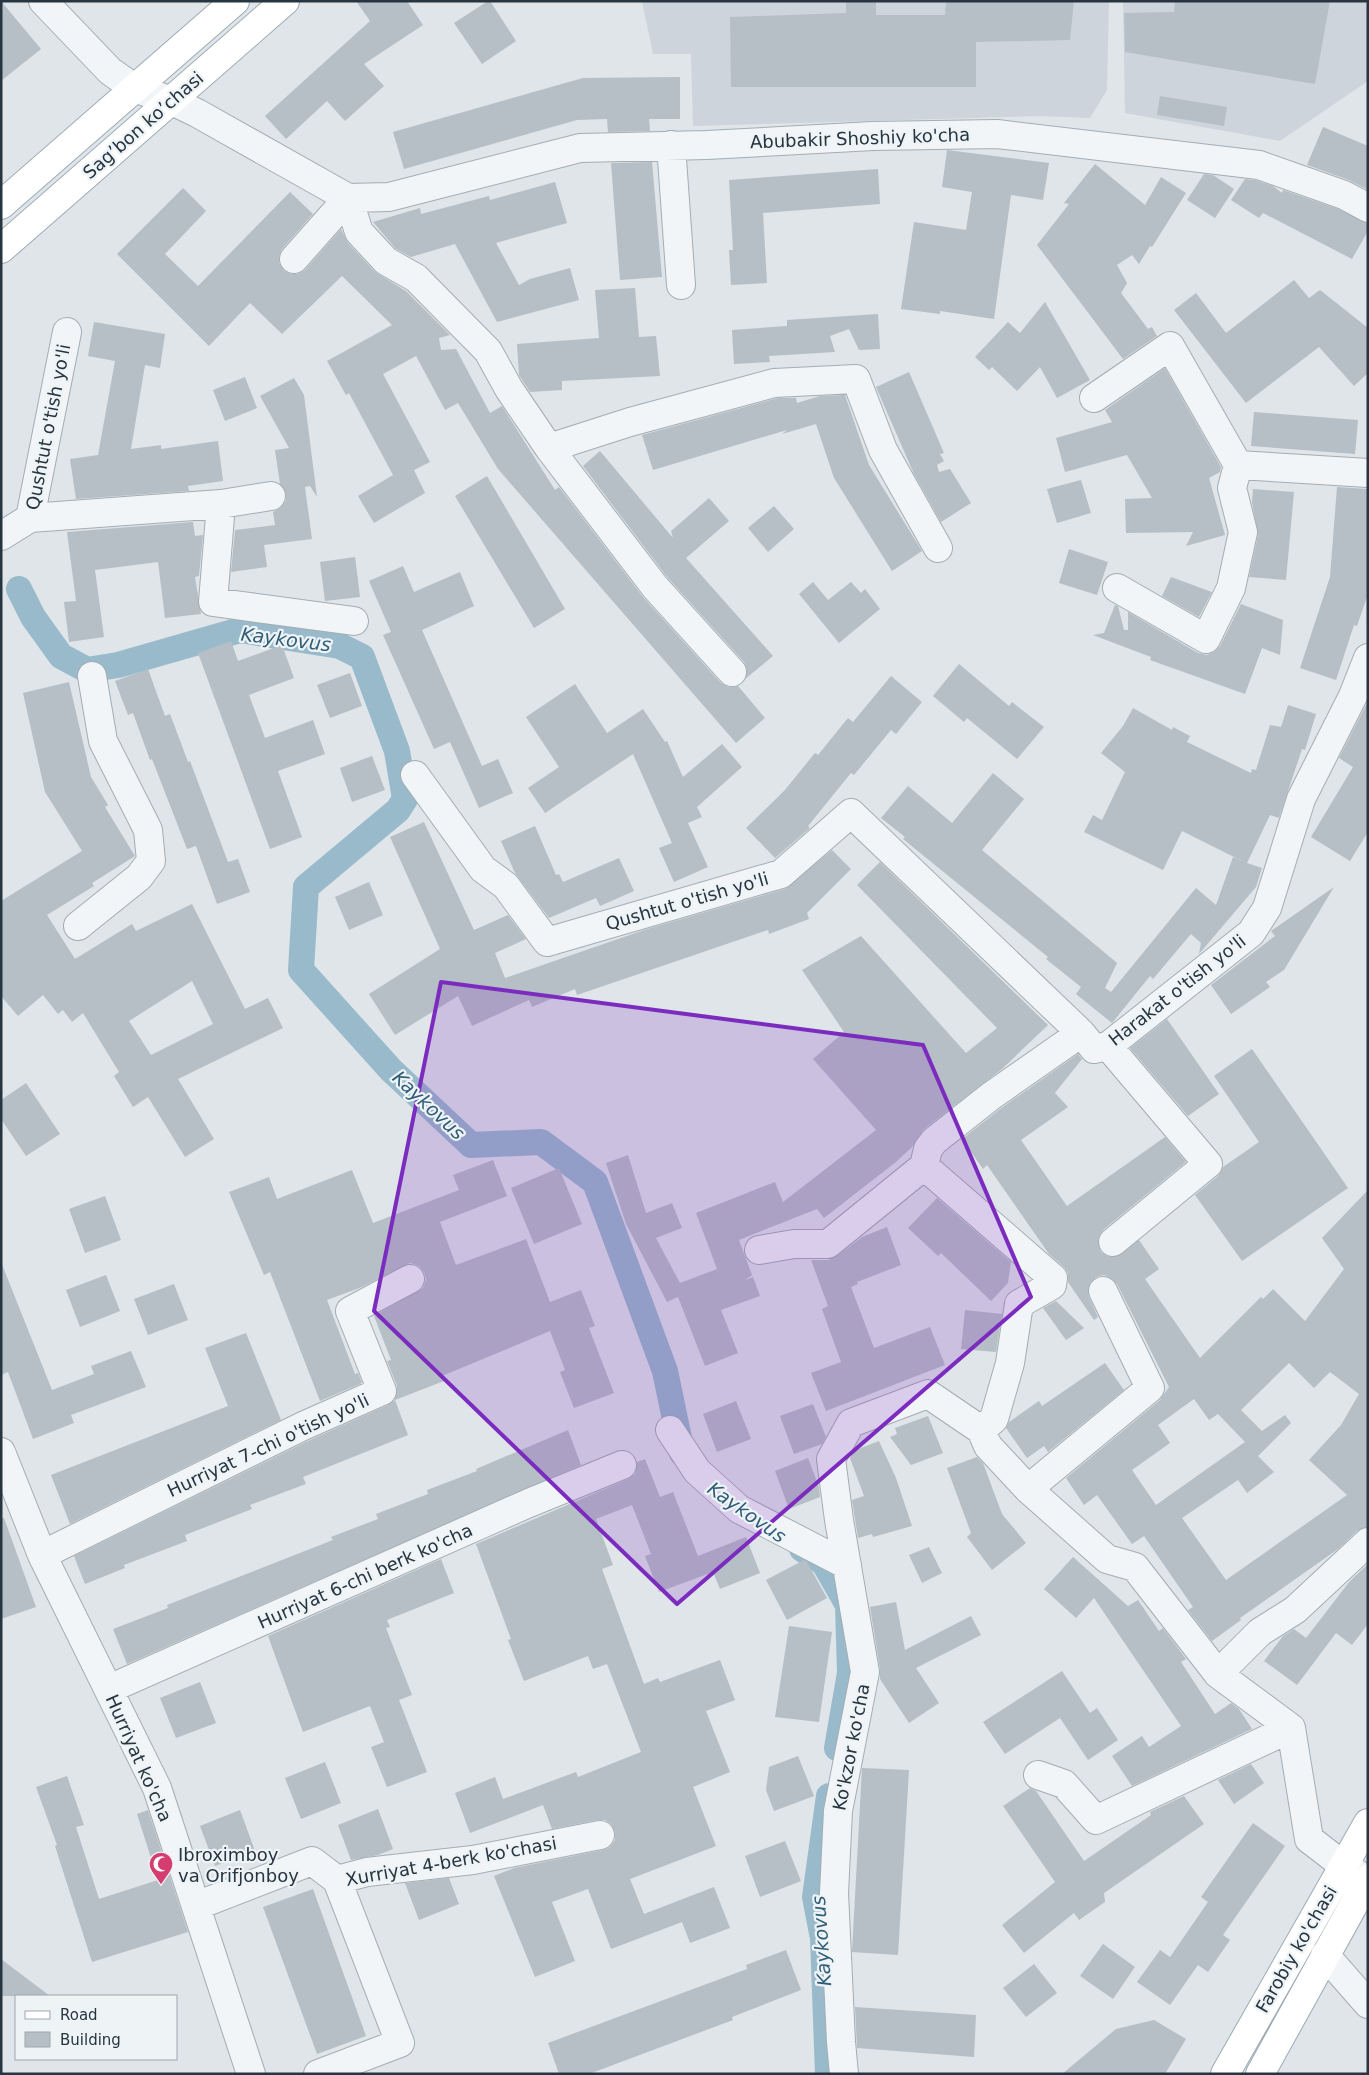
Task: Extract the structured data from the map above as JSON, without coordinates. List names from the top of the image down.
{
  "streets": {
    "main road": ["Sag’bon ko’chasi", "Farobiy ko'chasi"],
    "street": [
      "Abubakir Shoshiy ko'cha",
      "Qushtut o'tish yo'li",
      "Harakat o'tish yo'li",
      "Hurriyat 7-chi o'tish yo'li",
      "Hurriyat 6-chi berk ko'cha",
      "Ko'kzor ko'cha",
      "Hurriyat ko'cha",
      "Xurriyat 4-berk ko'chasi"
    ]
  },
  "crossings": [
    ["Qushtut o'tish yo'li", "Harakat o'tish yo'li"],
    ["Hurriyat 7-chi o'tish yo'li", "Hurriyat ko'cha"],
    ["Hurriyat 6-chi berk ko'cha", "Hurriyat ko'cha"],
    ["Hurriyat ko'cha", "Xurriyat 4-berk ko'chasi"]
  ],
  "water": ["Kaykovus"],
  "places": {
    "mosque": ["Ibroximboy va Orifjonboy"]
  },
  "legend": ["Road", "Building"]
}
